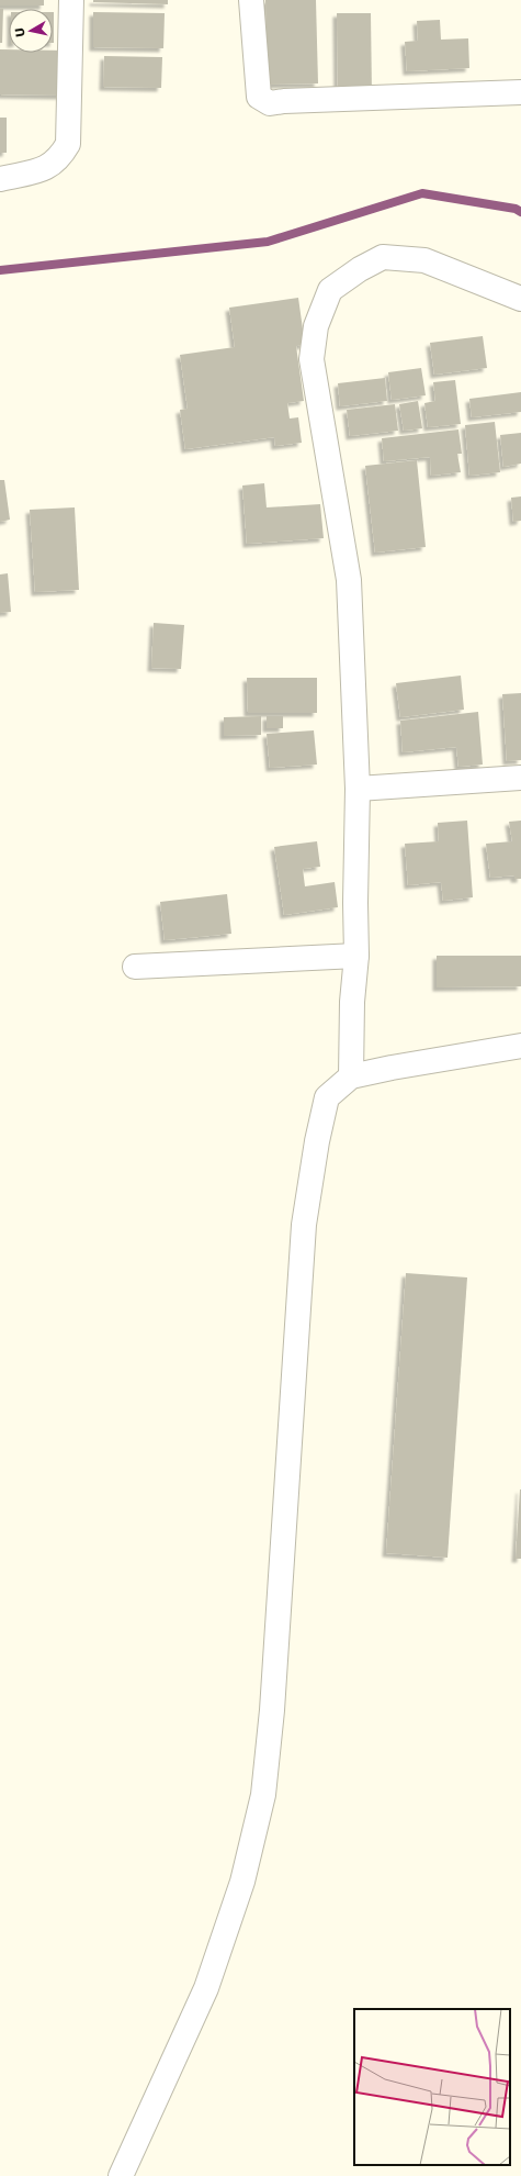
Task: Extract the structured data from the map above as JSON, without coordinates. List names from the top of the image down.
{
  "north": "left"
}
